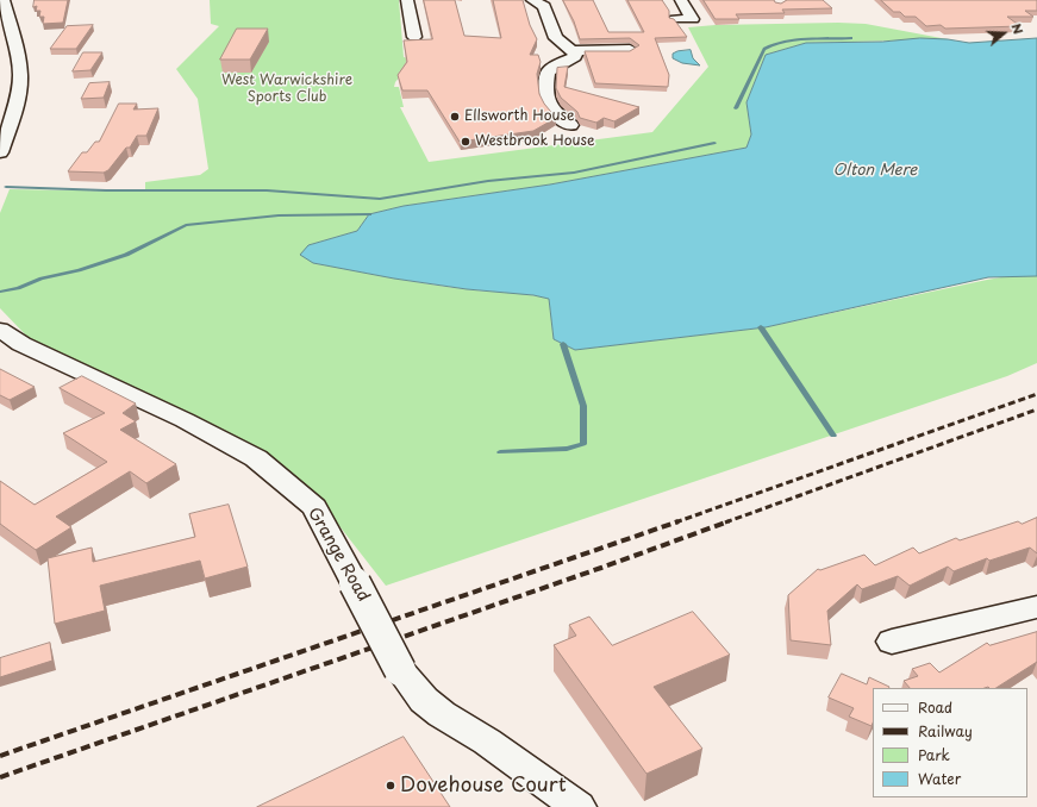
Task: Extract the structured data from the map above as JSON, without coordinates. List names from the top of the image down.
{
  "streets": {
    "street": ["Grange Road"]
  },
  "water": ["Olton Mere"],
  "parks": ["West Warwickshire Sports Club"],
  "places": ["Ellsworth House", "Westbrook House", "Dovehouse Court"],
  "legend": [
    "Road",
    "Railway",
    "Park",
    "Water"
  ],
  "north": "right"
}
